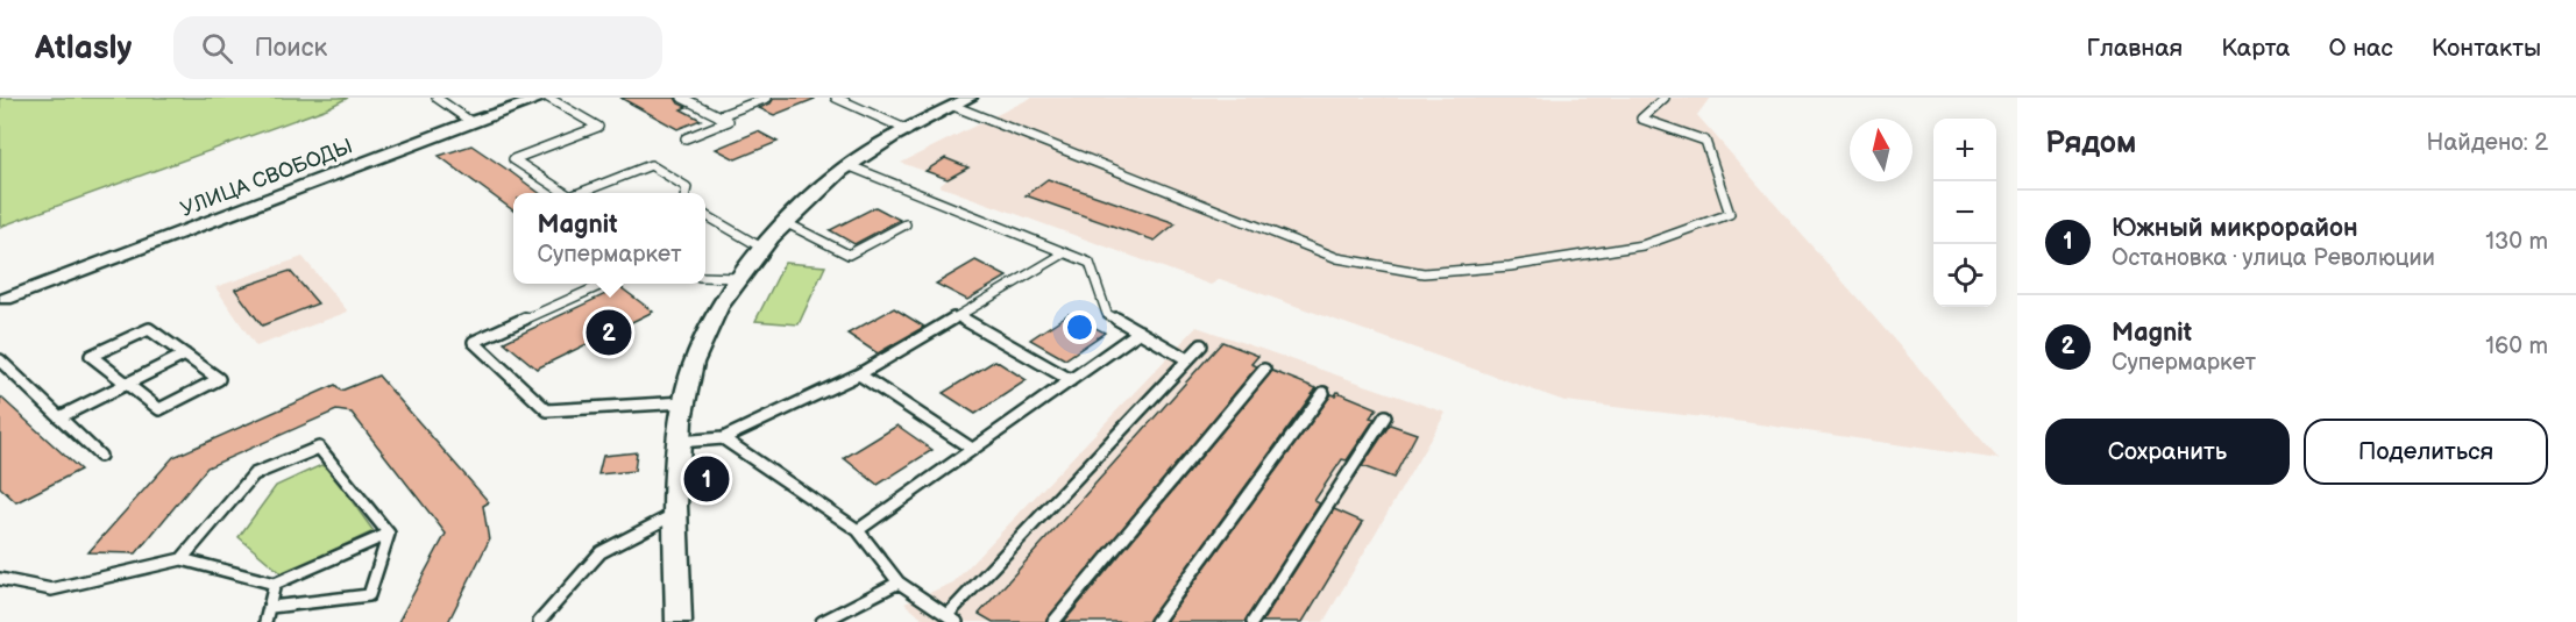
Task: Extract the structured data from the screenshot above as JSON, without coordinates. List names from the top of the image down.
{
  "streets": {
    "street": ["УЛИЦА СВОБОДЫ"]
  },
  "north": "top",
  "page": {
    "header": "Atlasly",
    "search": "Поиск",
    "nav": [
      "Главная",
      "Карта",
      "О нас",
      "Контакты"
    ],
    "heading": ["Рядом", "Найдено: 2"],
    "map_buttons": ["+", "−"],
    "list": [
      {
        "mark": "1",
        "name": "Южный микрорайон",
        "note": "Остановка · улица Революции",
        "value": "130 m"
      },
      {
        "mark": "2",
        "name": "Magnit",
        "note": "Супермаркет",
        "value": "160 m"
      }
    ],
    "popup": ["Magnit", "Супермаркет"],
    "pins": ["2", "1"],
    "buttons": ["Сохранить", "Поделиться"]
  }
}
